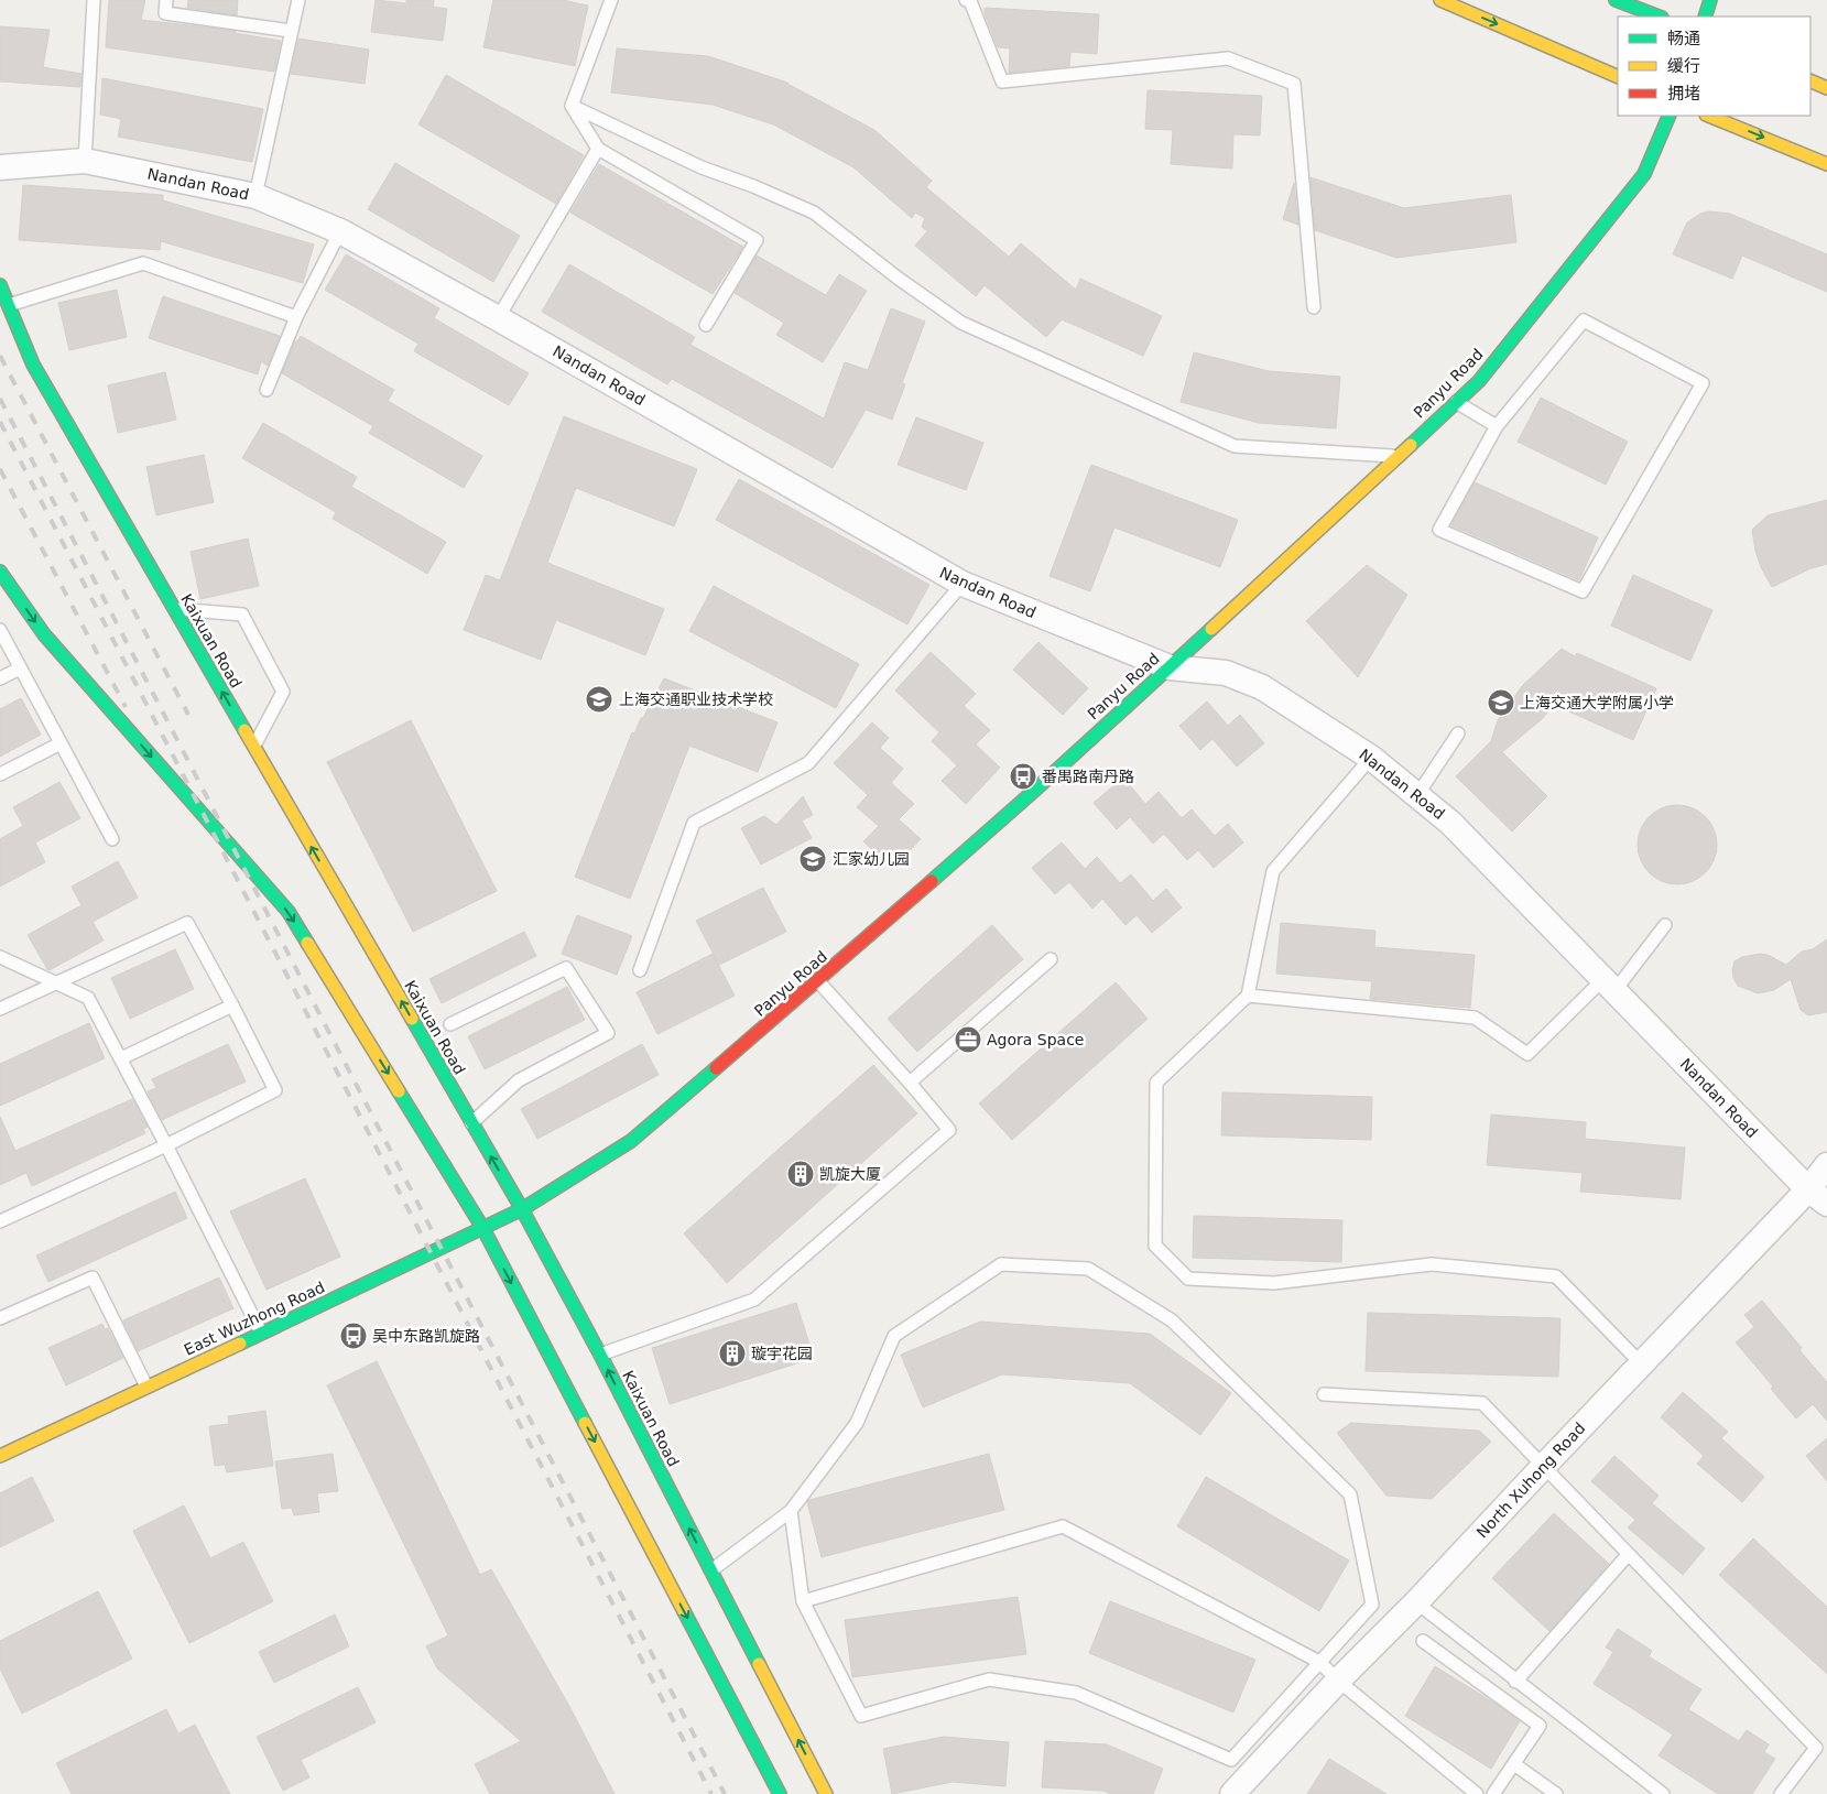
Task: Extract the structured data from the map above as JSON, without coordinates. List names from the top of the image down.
{
  "streets": {
    "street": [
      "Nandan Road",
      "Panyu Road",
      "Kaixuan Road",
      "East Wuzhong Road",
      "North Xuhong Road"
    ]
  },
  "crossings": [
    ["Nandan Road", "Panyu Road"],
    ["Nandan Road", "North Xuhong Road"],
    ["Panyu Road", "Kaixuan Road"],
    ["Panyu Road", "East Wuzhong Road"],
    ["Kaixuan Road", "East Wuzhong Road"]
  ],
  "places": {
    "school or university": ["上海交通职业技术学校", "上海交通大学附属小学", "汇家幼儿园"],
    "bus stop": ["番禺路南丹路", "吴中东路凯旋路"],
    "office": ["Agora Space"],
    "building": ["凯旋大厦", "璇宇花园"]
  },
  "legend": ["畅通", "缓行", "拥堵"]
}
